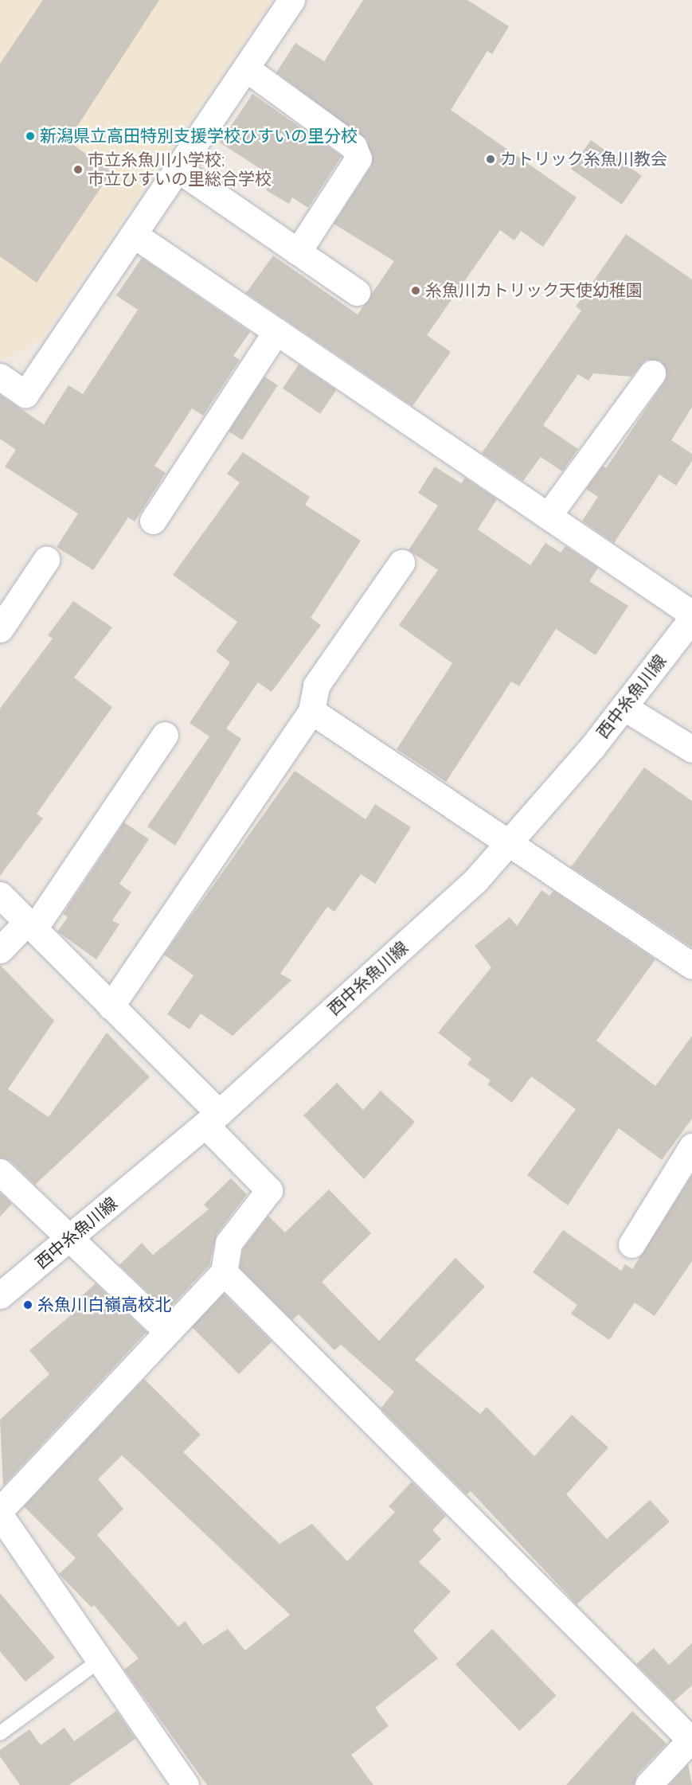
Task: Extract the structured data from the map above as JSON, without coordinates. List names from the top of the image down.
{
  "streets": {
    "street": ["西中糸魚川線"]
  },
  "places": [
    "新潟県立高田特別支援学校ひすいの里分校",
    "カトリック糸魚川教会",
    "市立糸魚川小学校; 市立ひすいの里総合学校",
    "糸魚川カトリック天使幼稚園",
    "糸魚川白嶺高校北"
  ]
}
